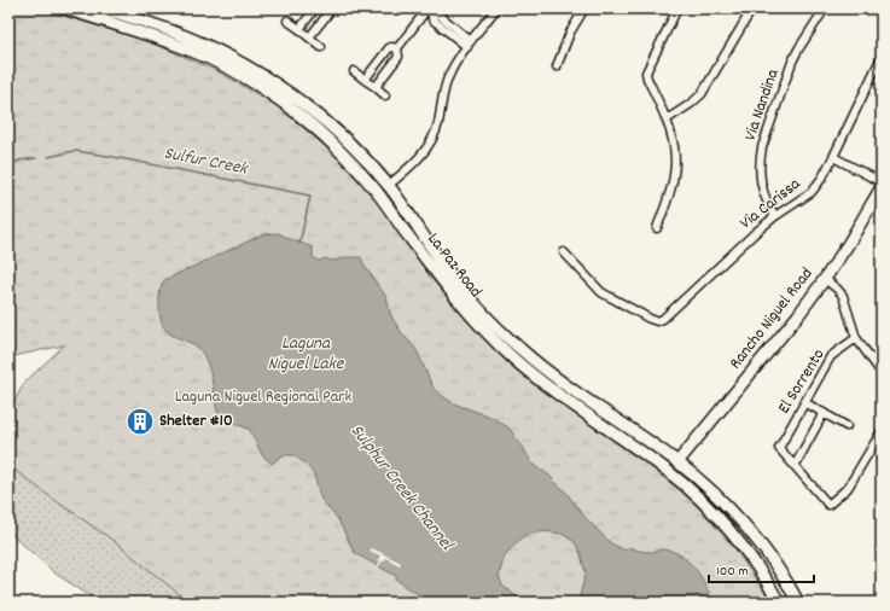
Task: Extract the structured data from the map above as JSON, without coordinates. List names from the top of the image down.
{
  "streets": {
    "main road": ["La Paz Road", "Rancho Niguel Road"],
    "street": ["Via Nandina", "Via Carissa", "El Sorrento"]
  },
  "crossings": [
    ["Via Nandina", "Via Carissa"],
    ["La Paz Road", "Rancho Niguel Road"]
  ],
  "water": ["Sulfur Creek", "Laguna Niguel Lake", "Sulphur Creek Channel"],
  "parks": ["Laguna Niguel Regional Park"],
  "places": {
    "building": ["Shelter #10"]
  },
  "scale_bar": "100 m"
}
